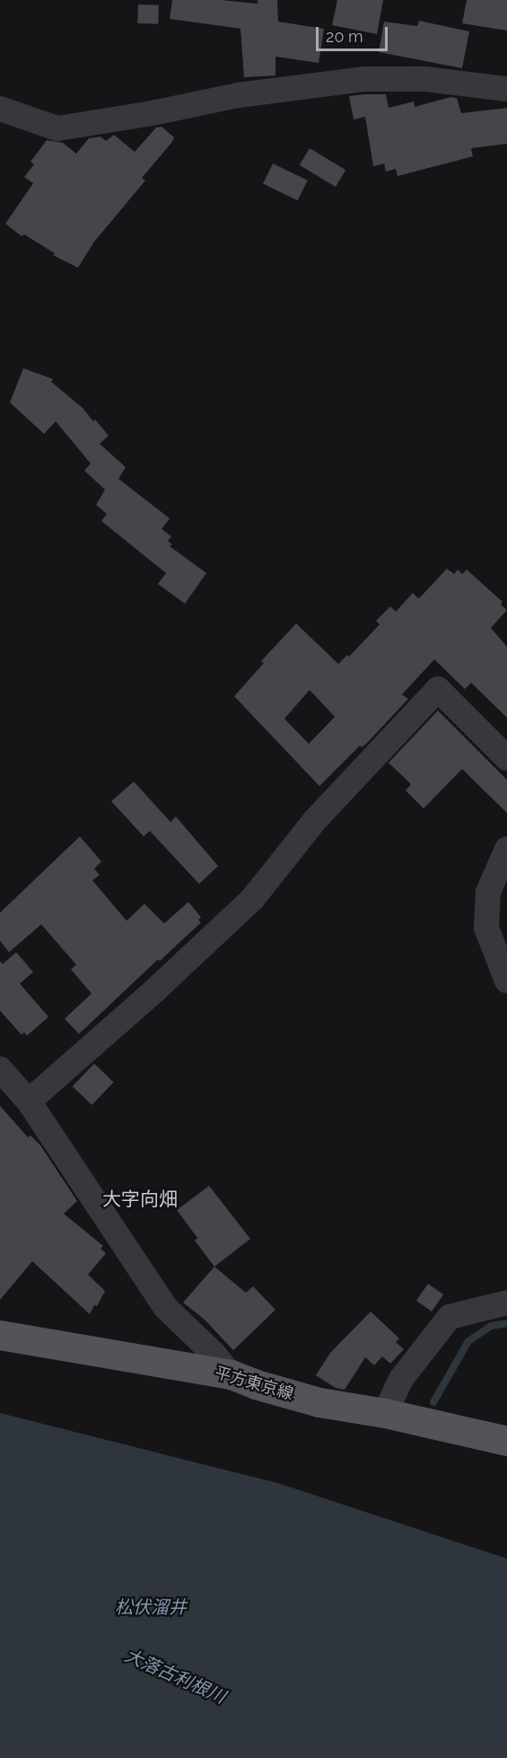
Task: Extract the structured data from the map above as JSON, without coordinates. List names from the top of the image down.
{
  "streets": {
    "main road": ["平方東京線"]
  },
  "districts": ["大字向畑"],
  "water": ["松伏溜井", "大落古利根川"],
  "scale_bar": "20 m"
}
